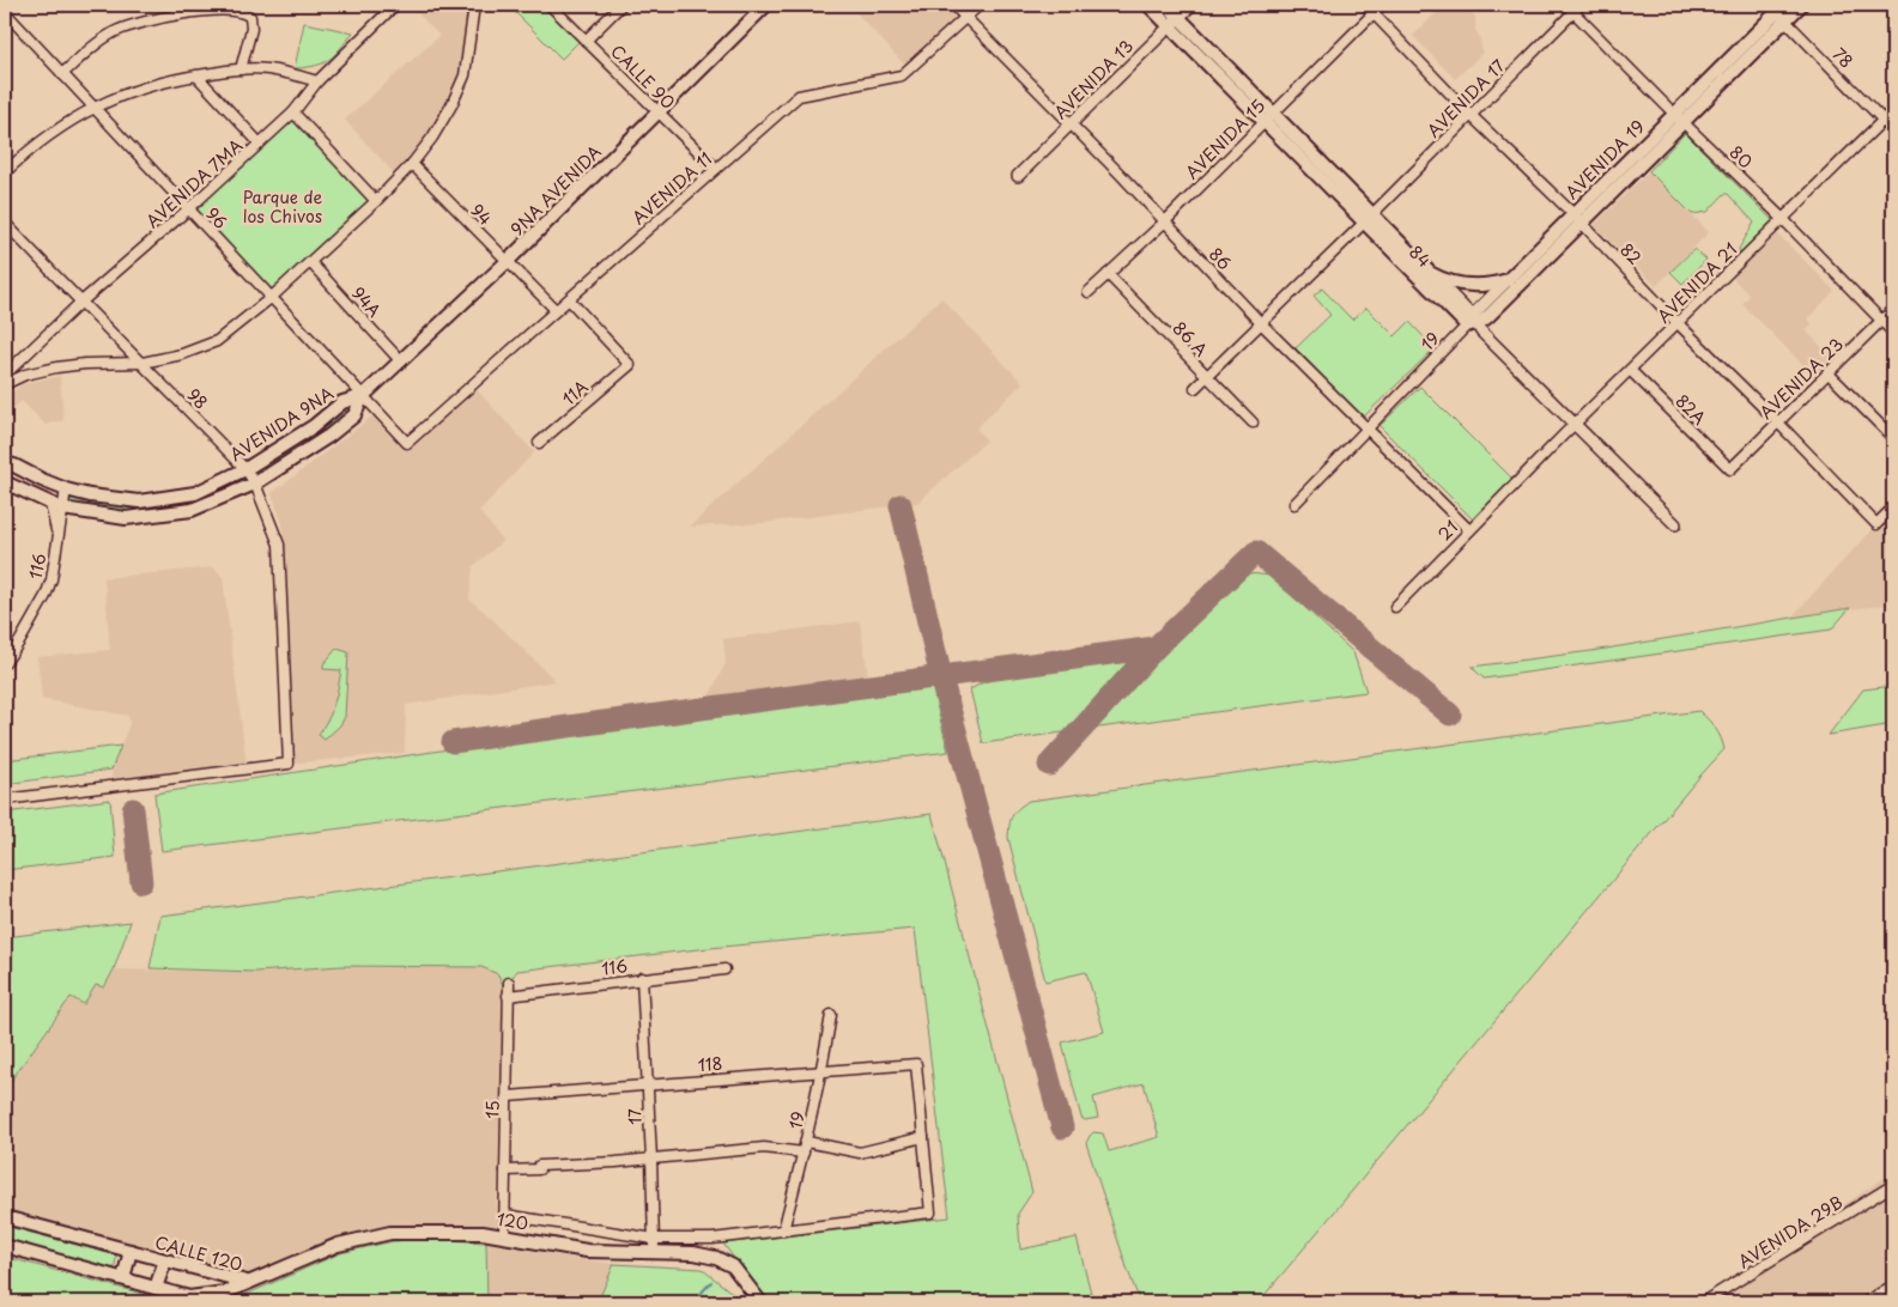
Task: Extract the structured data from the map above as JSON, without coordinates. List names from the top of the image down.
{
  "streets": {
    "main road": [
      "AVENIDA 19",
      "9NA AVENIDA",
      "84",
      "AVENIDA 9NA",
      "120",
      "CALLE 120"
    ],
    "street": [
      "78",
      "CALLE 90",
      "AVENIDA 13",
      "AVENIDA 17",
      "AVENIDA 15",
      "80",
      "AVENIDA 7MA",
      "AVENIDA 11",
      "94",
      "96",
      "82",
      "86",
      "AVENIDA 21",
      "94A",
      "86 A",
      "19",
      "AVENIDA 23",
      "11A",
      "98",
      "82A",
      "21",
      "116",
      "118",
      "15",
      "17",
      "AVENIDA 29B"
    ]
  },
  "crossings": [
    ["78", "AVENIDA 19"],
    ["78", "AVENIDA 21"],
    ["CALLE 90", "AVENIDA 11"],
    ["CALLE 90", "9NA AVENIDA"],
    ["AVENIDA 13", "84"],
    ["AVENIDA 13", "86"],
    ["AVENIDA 17", "80"],
    ["AVENIDA 17", "82"],
    ["AVENIDA 17", "84"],
    ["AVENIDA 17", "86"],
    ["AVENIDA 17", "86 A"],
    ["AVENIDA 15", "82"],
    ["AVENIDA 15", "84"],
    ["AVENIDA 15", "86"],
    ["AVENIDA 15", "86 A"],
    ["80", "AVENIDA 19"],
    ["80", "AVENIDA 21"],
    ["80", "AVENIDA 23"],
    ["AVENIDA 19", "82"],
    ["AVENIDA 19", "84"],
    ["AVENIDA 19", "19"],
    ["AVENIDA 7MA", "96"],
    ["AVENIDA 7MA", "98"],
    ["AVENIDA 11", "94"],
    ["AVENIDA 11", "96"],
    ["AVENIDA 11", "86"],
    ["AVENIDA 11", "11A"],
    ["9NA AVENIDA", "94"],
    ["9NA AVENIDA", "96"],
    ["9NA AVENIDA", "94A"],
    ["9NA AVENIDA", "AVENIDA 9NA"],
    ["96", "AVENIDA 9NA"],
    ["82", "AVENIDA 21"],
    ["82", "AVENIDA 23"],
    ["84", "AVENIDA 21"],
    ["84", "19"],
    ["86", "19"],
    ["86", "21"],
    ["AVENIDA 21", "82A"],
    ["AVENIDA 21", "21"],
    ["19", "118"],
    ["19", "120"],
    ["AVENIDA 23", "82A"],
    ["98", "AVENIDA 9NA"],
    ["AVENIDA 9NA", "116"],
    ["116", "15"],
    ["116", "17"],
    ["118", "15"],
    ["118", "17"],
    ["118", "120"],
    ["15", "120"],
    ["17", "120"],
    ["120", "CALLE 120"]
  ],
  "parks": ["Parque de los Chivos"]
}
